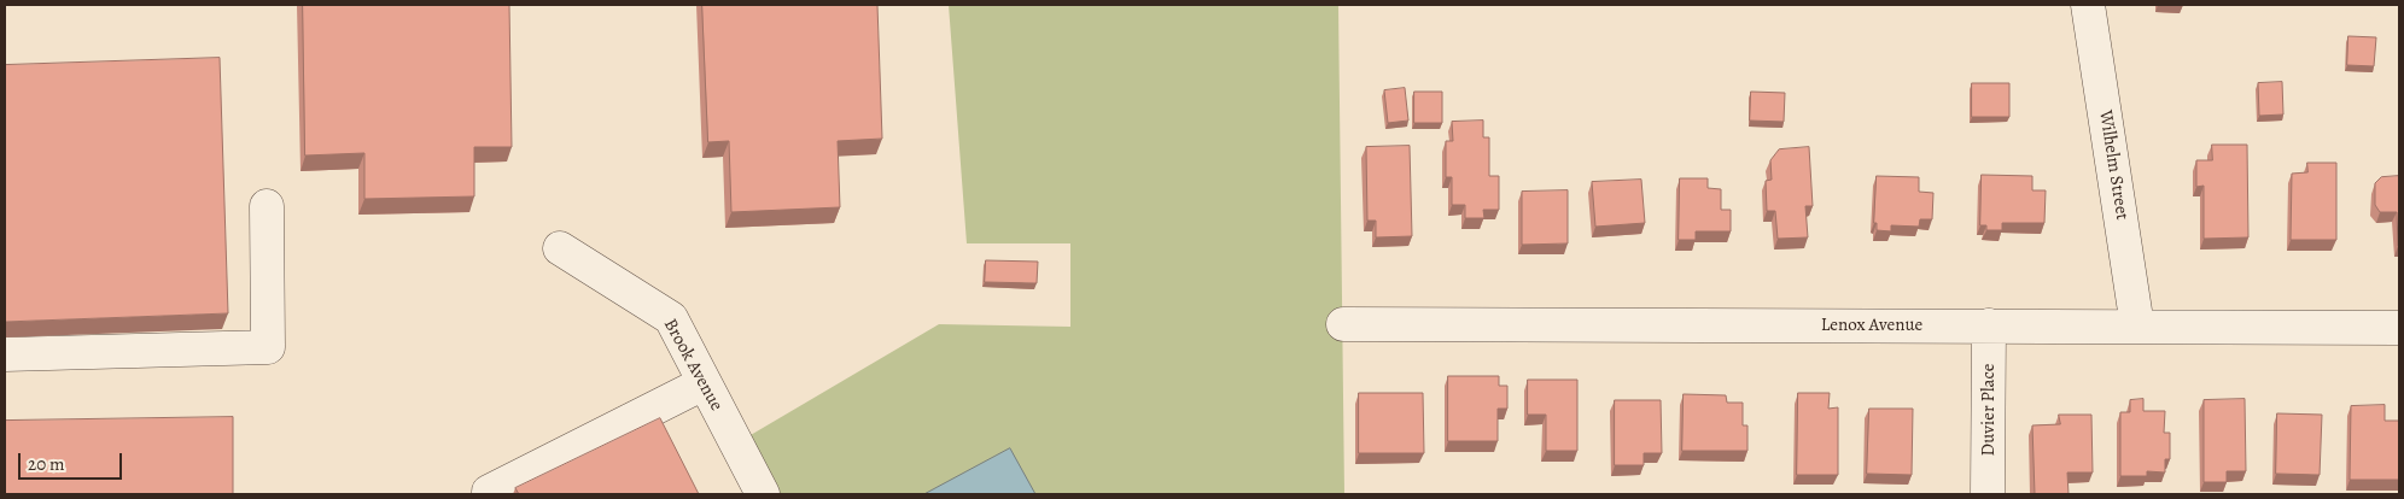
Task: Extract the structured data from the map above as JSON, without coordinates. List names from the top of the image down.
{
  "streets": {
    "street": [
      "Wilhelm Street",
      "Lenox Avenue",
      "Brook Avenue",
      "Duvier Place"
    ]
  },
  "crossings": [
    ["Wilhelm Street", "Lenox Avenue"],
    ["Lenox Avenue", "Duvier Place"]
  ],
  "scale_bar": "20 m"
}
